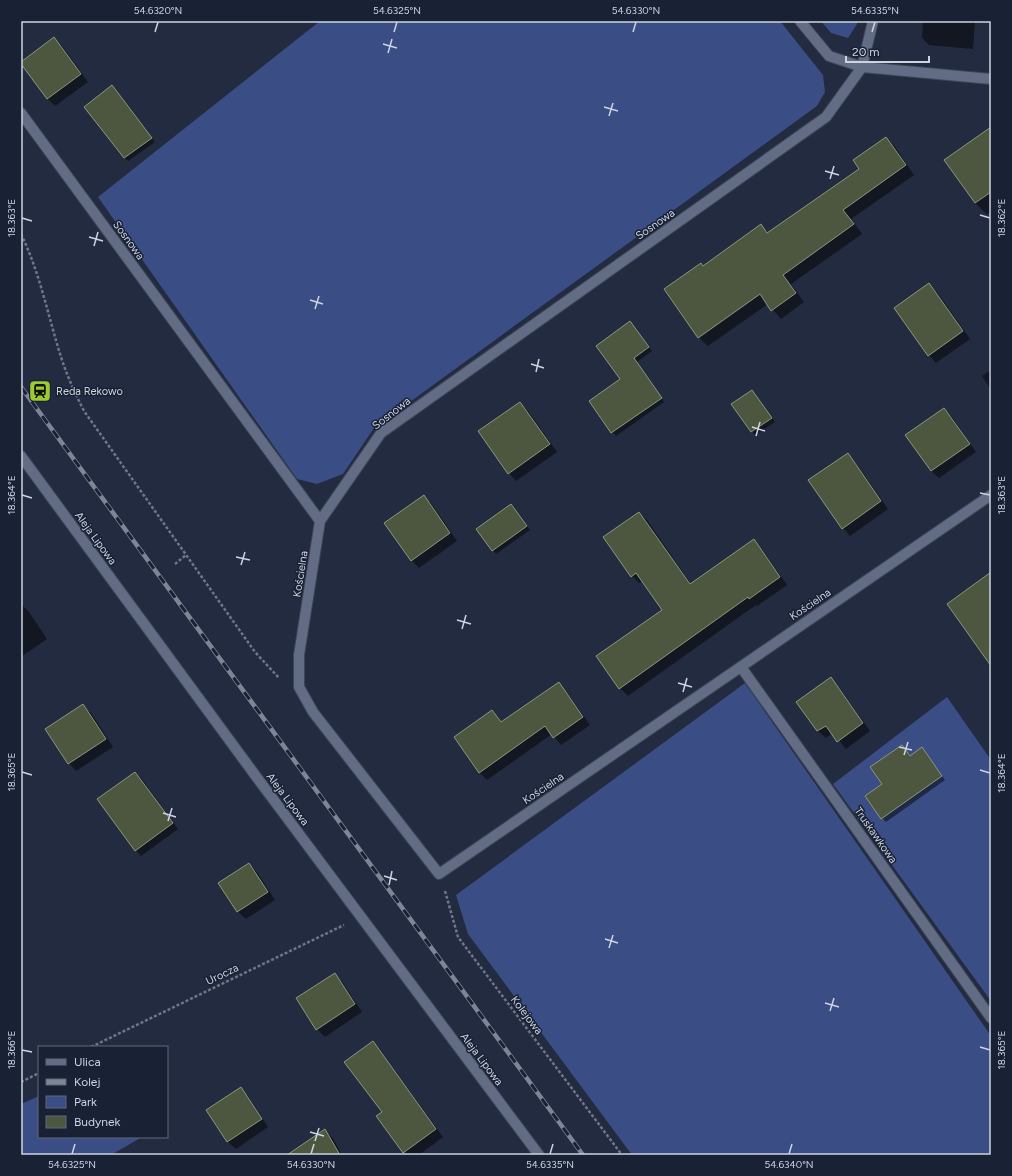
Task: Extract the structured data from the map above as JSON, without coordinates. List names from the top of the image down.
{
  "streets": {
    "street": [
      "Sosnowa",
      "Aleja Lipowa",
      "Kościelna",
      "Truskawkowa"
    ],
    "path": ["Urocza", "Kolejowa"]
  },
  "crossings": [
    ["Sosnowa", "Kościelna"],
    ["Aleja Lipowa", "Urocza"],
    ["Kościelna", "Truskawkowa"],
    ["Kościelna", "Kolejowa"]
  ],
  "places": {
    "station": ["Reda Rekowo"]
  },
  "legend": [
    "Ulica",
    "Kolej",
    "Park",
    "Budynek"
  ],
  "scale_bar": "20 m",
  "coordinates": [
    "54.6320°N",
    "54.6325°N",
    "54.6330°N",
    "54.6335°N",
    "18.363°E",
    "18.362°E",
    "18.364°E",
    "18.365°E",
    "18.366°E",
    "54.6340°N"
  ]
}
